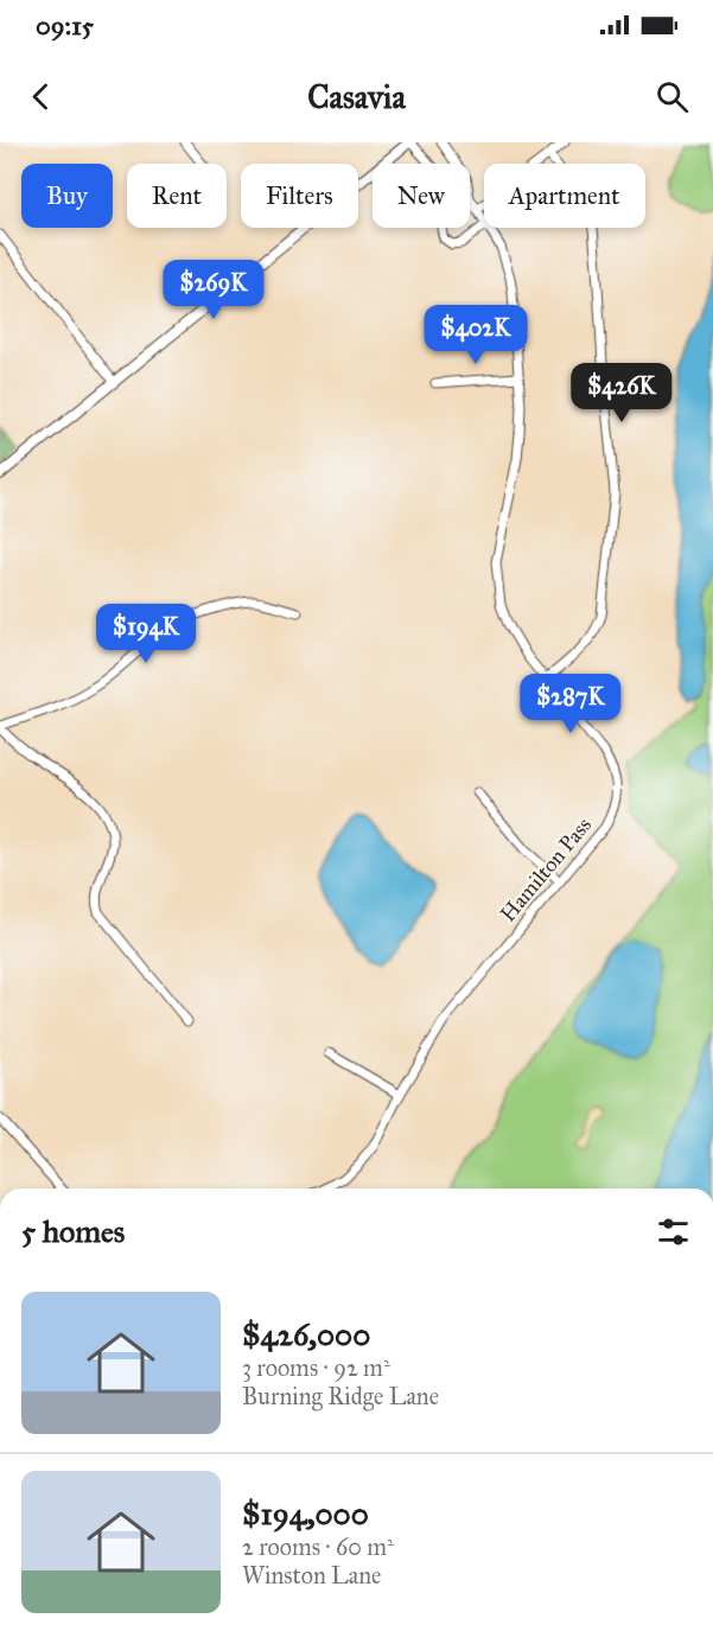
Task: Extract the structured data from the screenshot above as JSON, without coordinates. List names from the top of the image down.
{
  "streets": {
    "street": ["Hamilton Pass"]
  },
  "page": {
    "status": "09:15",
    "header": "Casavia",
    "chip": [
      "Buy",
      "Rent",
      "Filters",
      "New",
      "Apartment"
    ],
    "price": [
      "$269K",
      "$402K",
      "$426K",
      "$194K",
      "$287K"
    ],
    "heading": "5 homes",
    "list": [
      {
        "name": "$426,000",
        "note": "3 rooms · 92 m² · Burning Ridge Lane"
      },
      {
        "name": "$194,000",
        "note": "2 rooms · 60 m² · Winston Lane"
      }
    ]
  }
}
